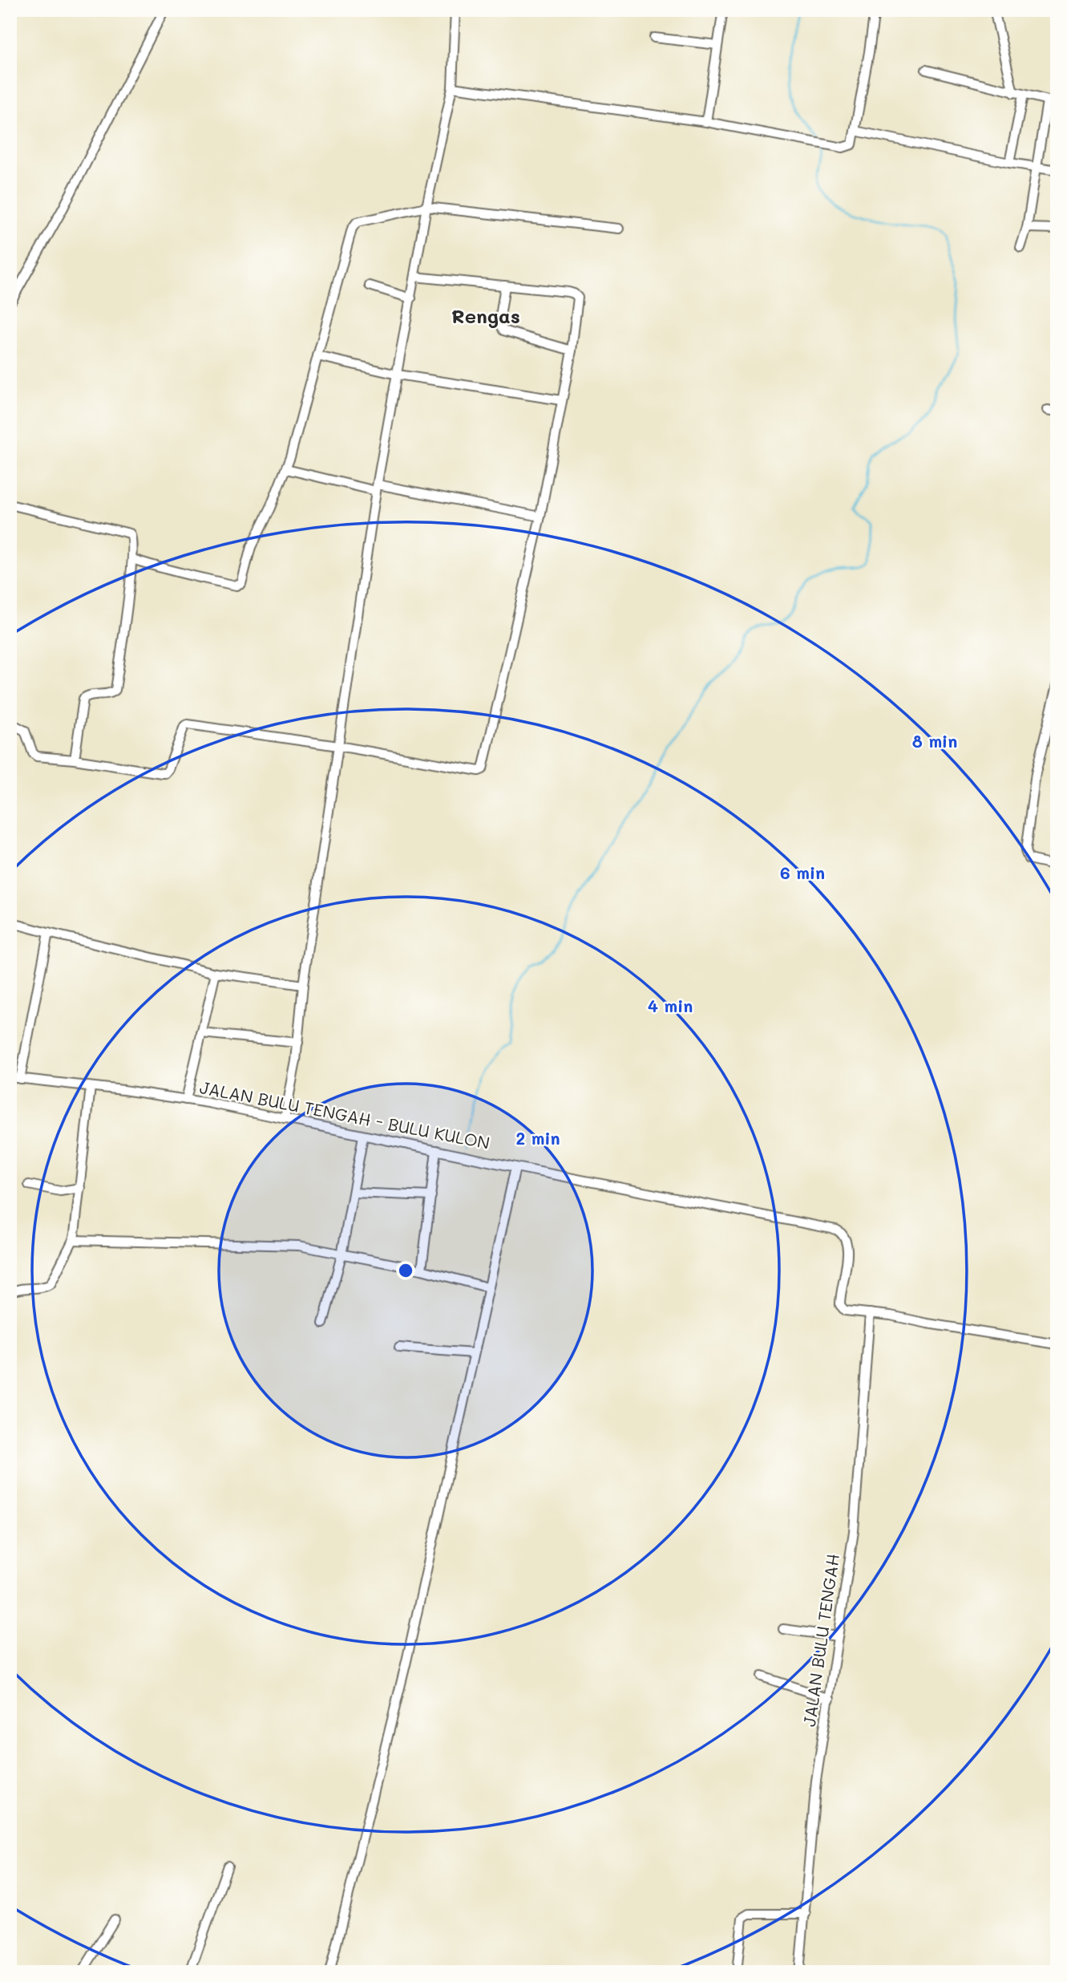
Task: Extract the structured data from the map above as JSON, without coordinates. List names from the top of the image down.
{
  "streets": {
    "street": ["JALAN BULU TENGAH - BULU KULON", "JALAN BULU TENGAH"]
  },
  "crossings": [
    ["JALAN BULU TENGAH - BULU KULON", "JALAN BULU TENGAH"]
  ],
  "districts": ["Rengas"],
  "rings": [
    "8 min",
    "6 min",
    "4 min",
    "2 min"
  ]
}
